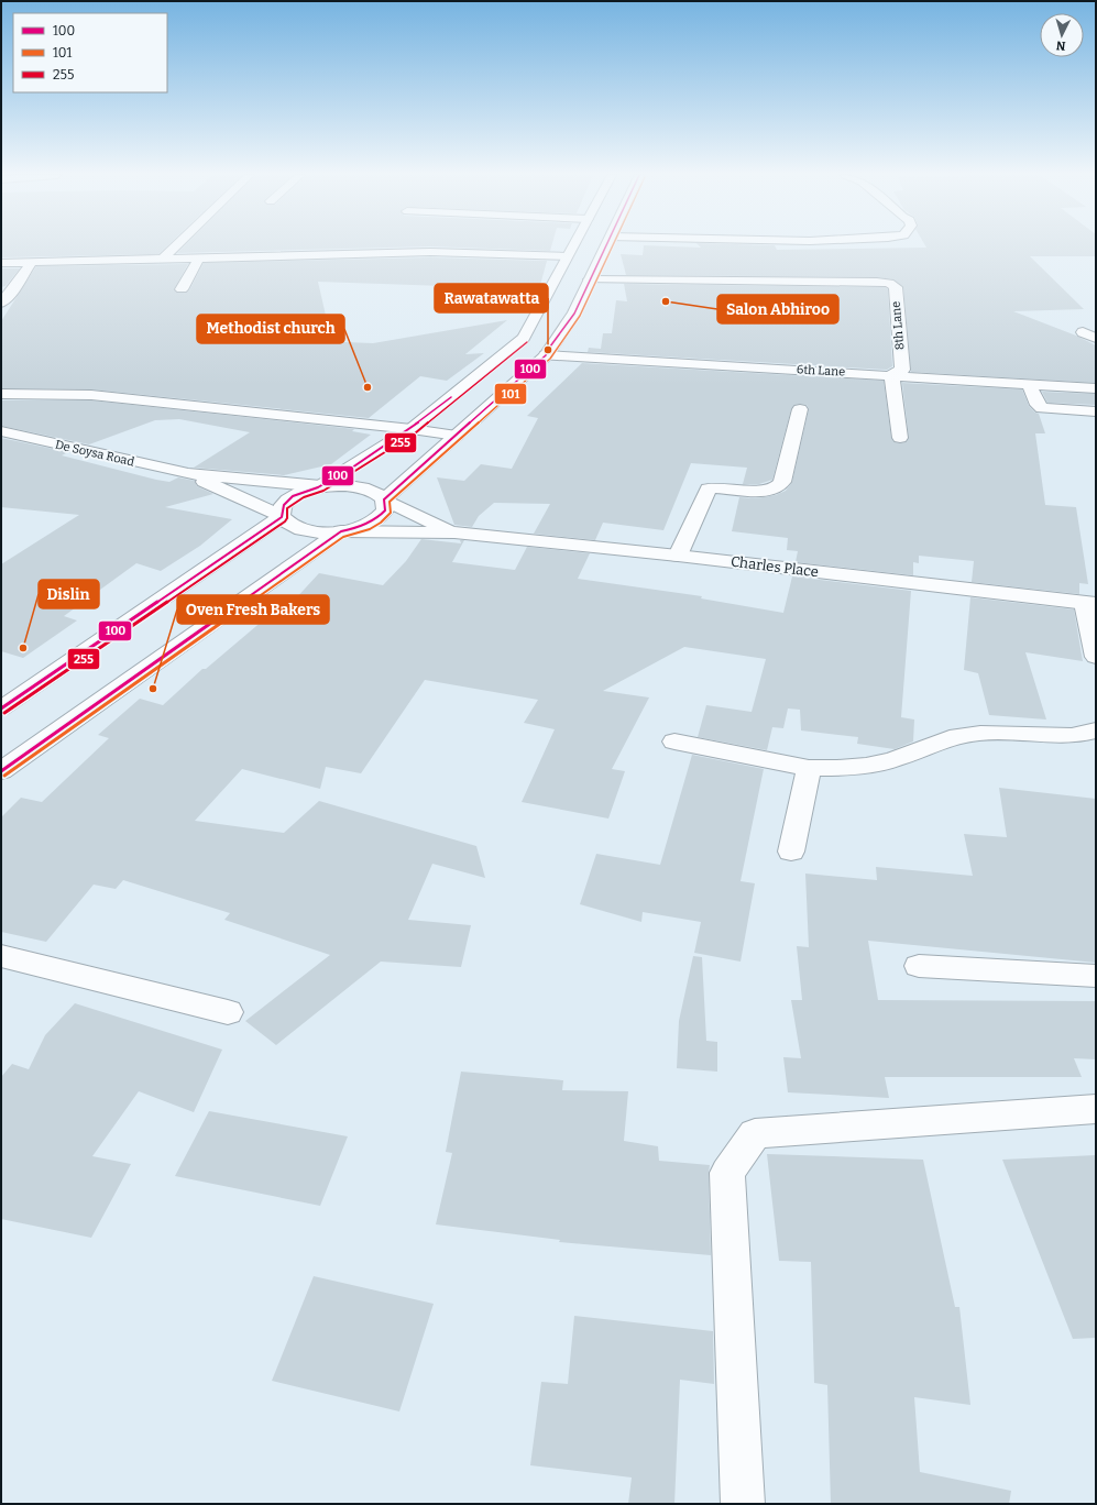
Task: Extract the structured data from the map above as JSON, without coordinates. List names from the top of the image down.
{
  "streets": {
    "main road": [
      "8th Lane",
      "6th Lane",
      "De Soysa Road",
      "Charles Place"
    ]
  },
  "crossings": [
    ["8th Lane", "6th Lane"],
    ["De Soysa Road", "Charles Place"]
  ],
  "places": [
    "Salon Abhiroo",
    "Rawatawatta",
    "Methodist church",
    "Dislin",
    "Oven Fresh Bakers"
  ],
  "lines": ["transit line 100", "transit line 101", "transit line 255"],
  "legend": ["100", "101", "255"],
  "north": "bottom"
}
